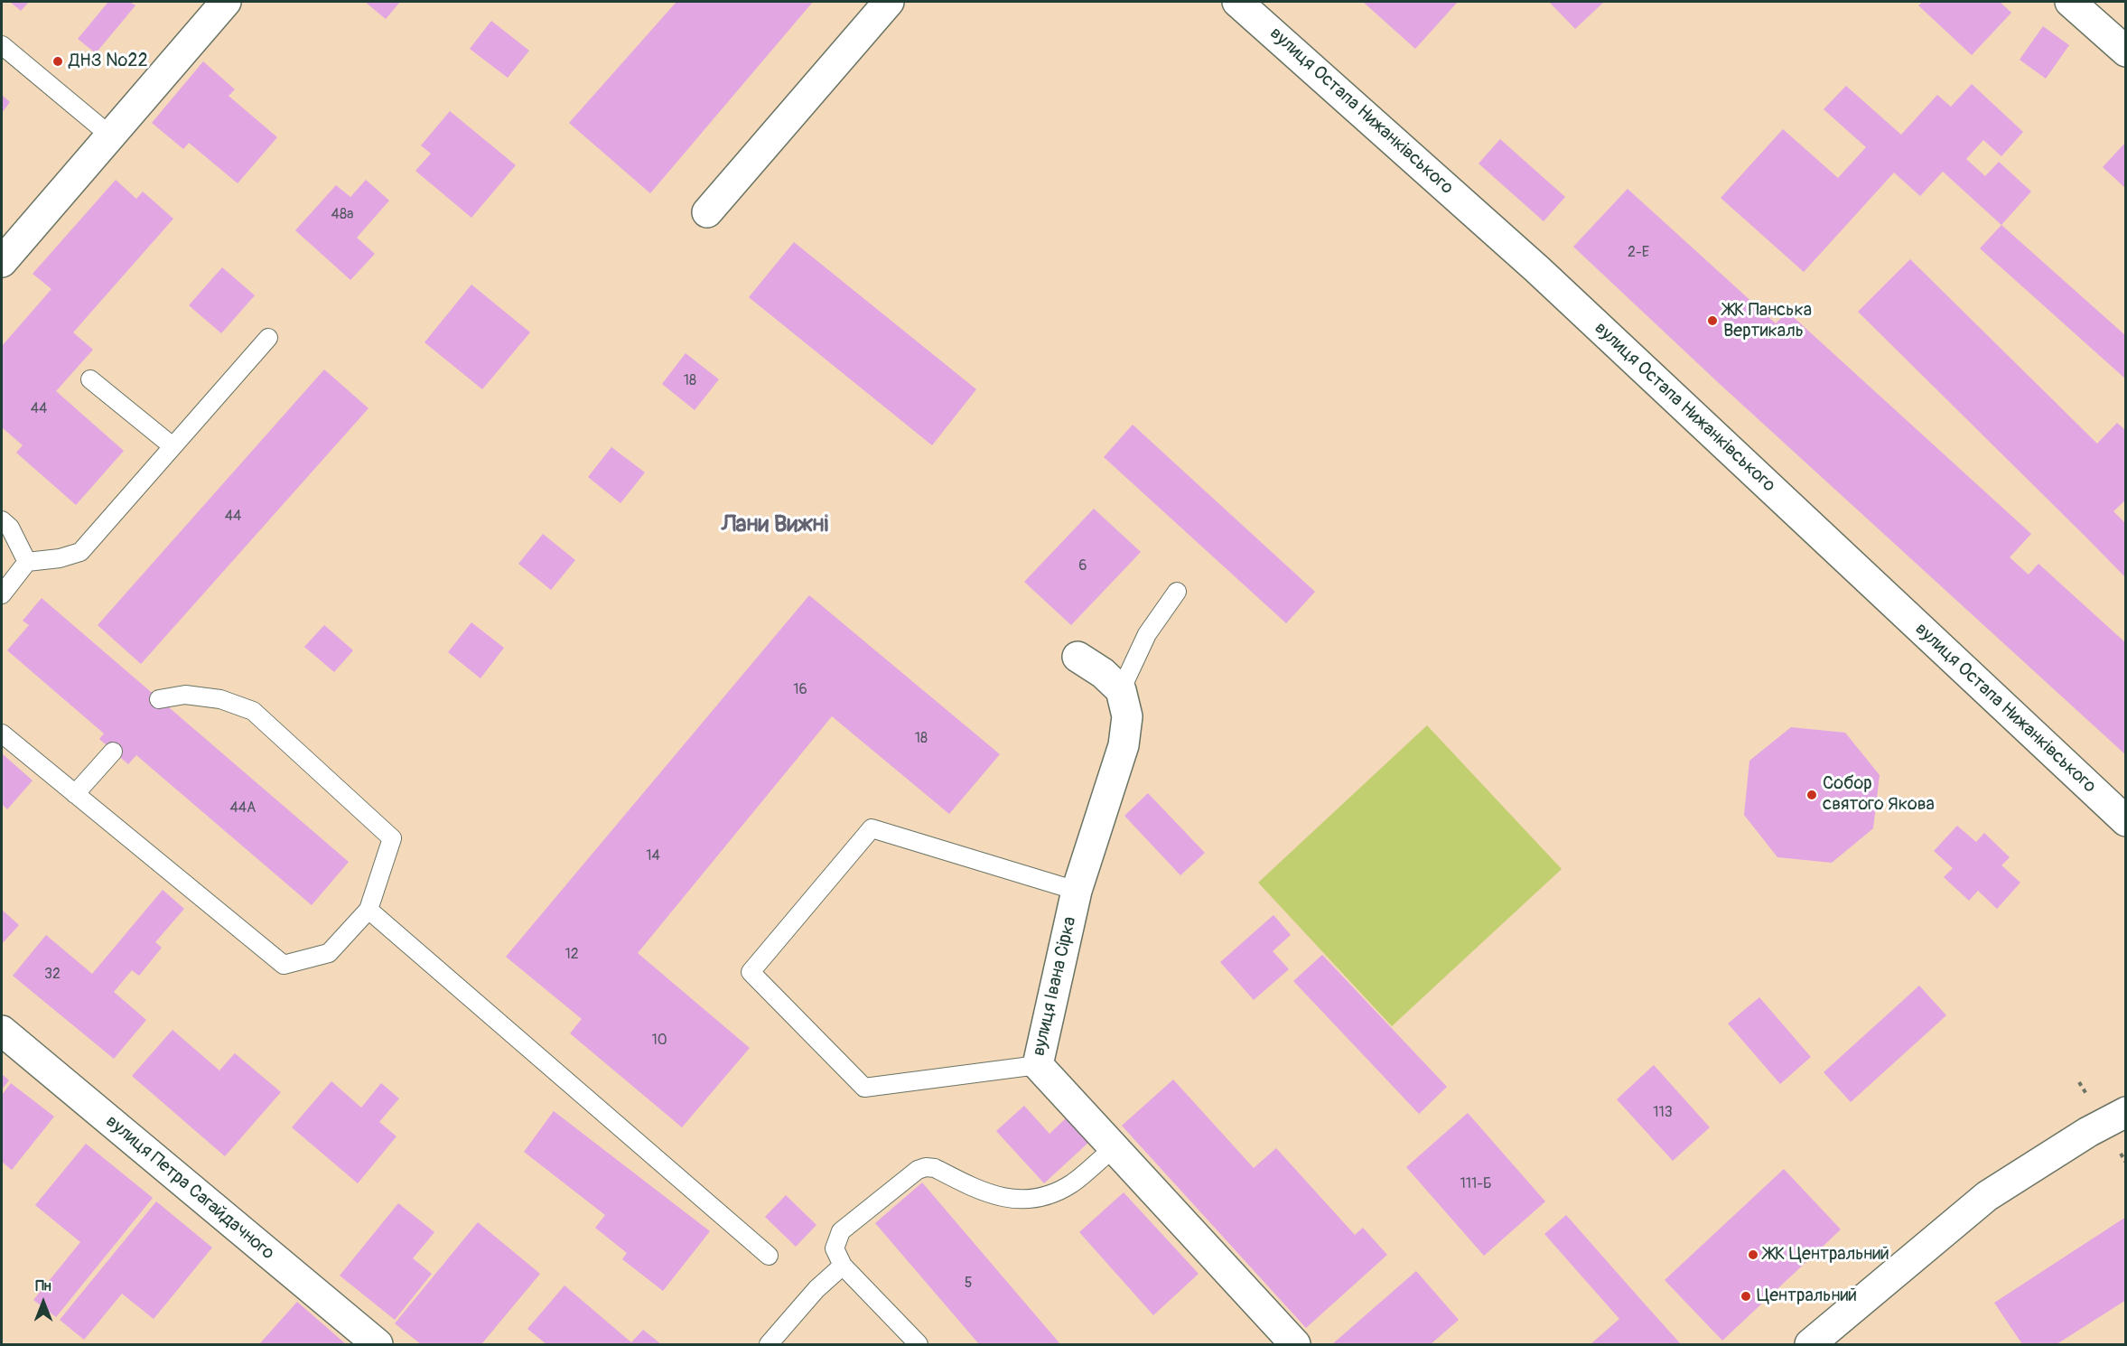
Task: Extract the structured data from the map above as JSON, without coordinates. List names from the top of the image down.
{
  "streets": {
    "street": ["вулиця Остапа Нижанківського", "вулиця Івана Сірка", "вулиця Петра Сагайдачного"]
  },
  "districts": ["Лани Вижні"],
  "places": [
    "ДНЗ №22",
    "ЖК Панська Вертикаль",
    "Собор святого Якова",
    "ЖК Центральний",
    "Центральний"
  ],
  "house_numbers": [
    "48а",
    "2-Е",
    "18",
    "44",
    "44",
    "6",
    "16",
    "18",
    "44А",
    "14",
    "12",
    "32",
    "10",
    "113",
    "111-Б",
    "5"
  ],
  "north": "top"
}
